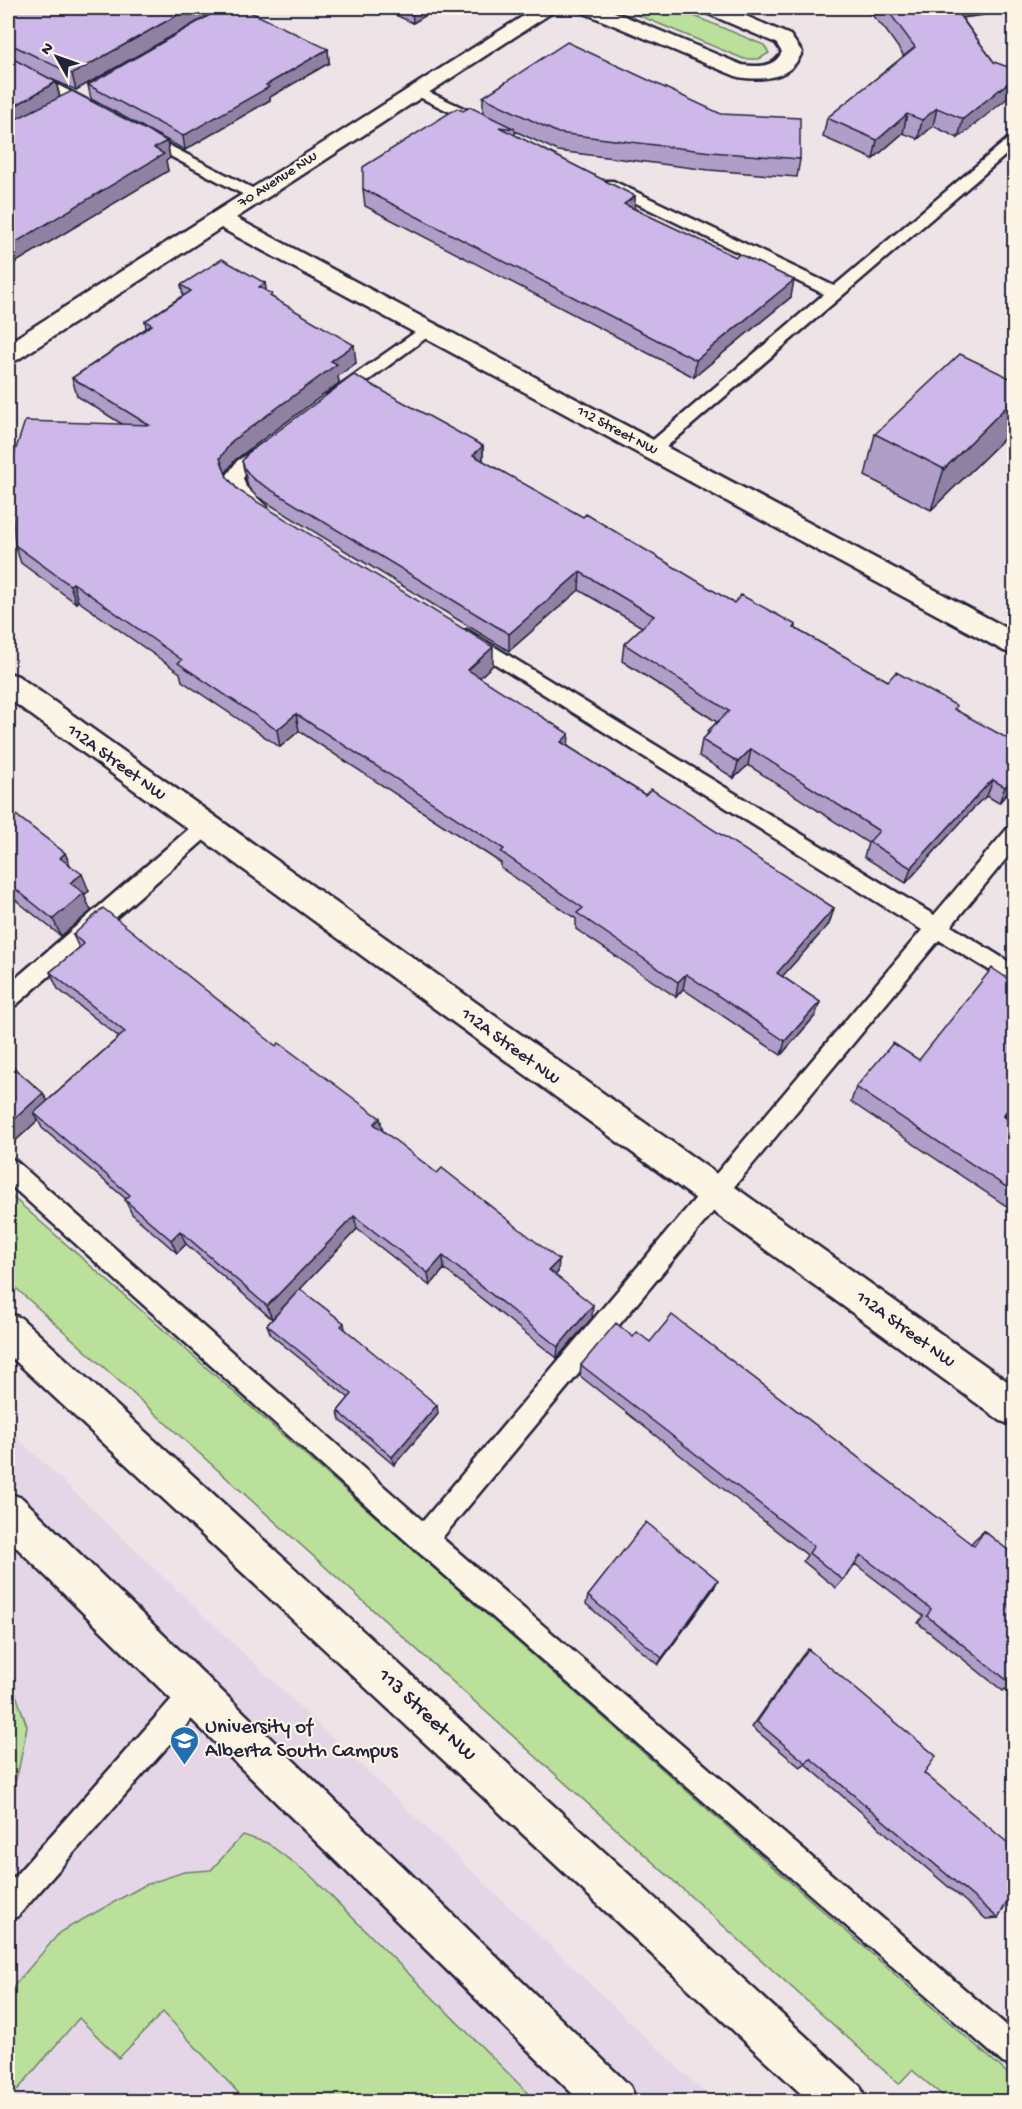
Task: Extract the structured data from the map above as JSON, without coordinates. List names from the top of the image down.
{
  "streets": {
    "street": [
      "70 Avenue NW",
      "112 Street NW",
      "112A Street NW",
      "113 Street NW"
    ]
  },
  "crossings": [
    ["70 Avenue NW", "112 Street NW"]
  ],
  "places": {
    "school or university": ["University of Alberta South Campus"]
  },
  "north": "top left"
}
